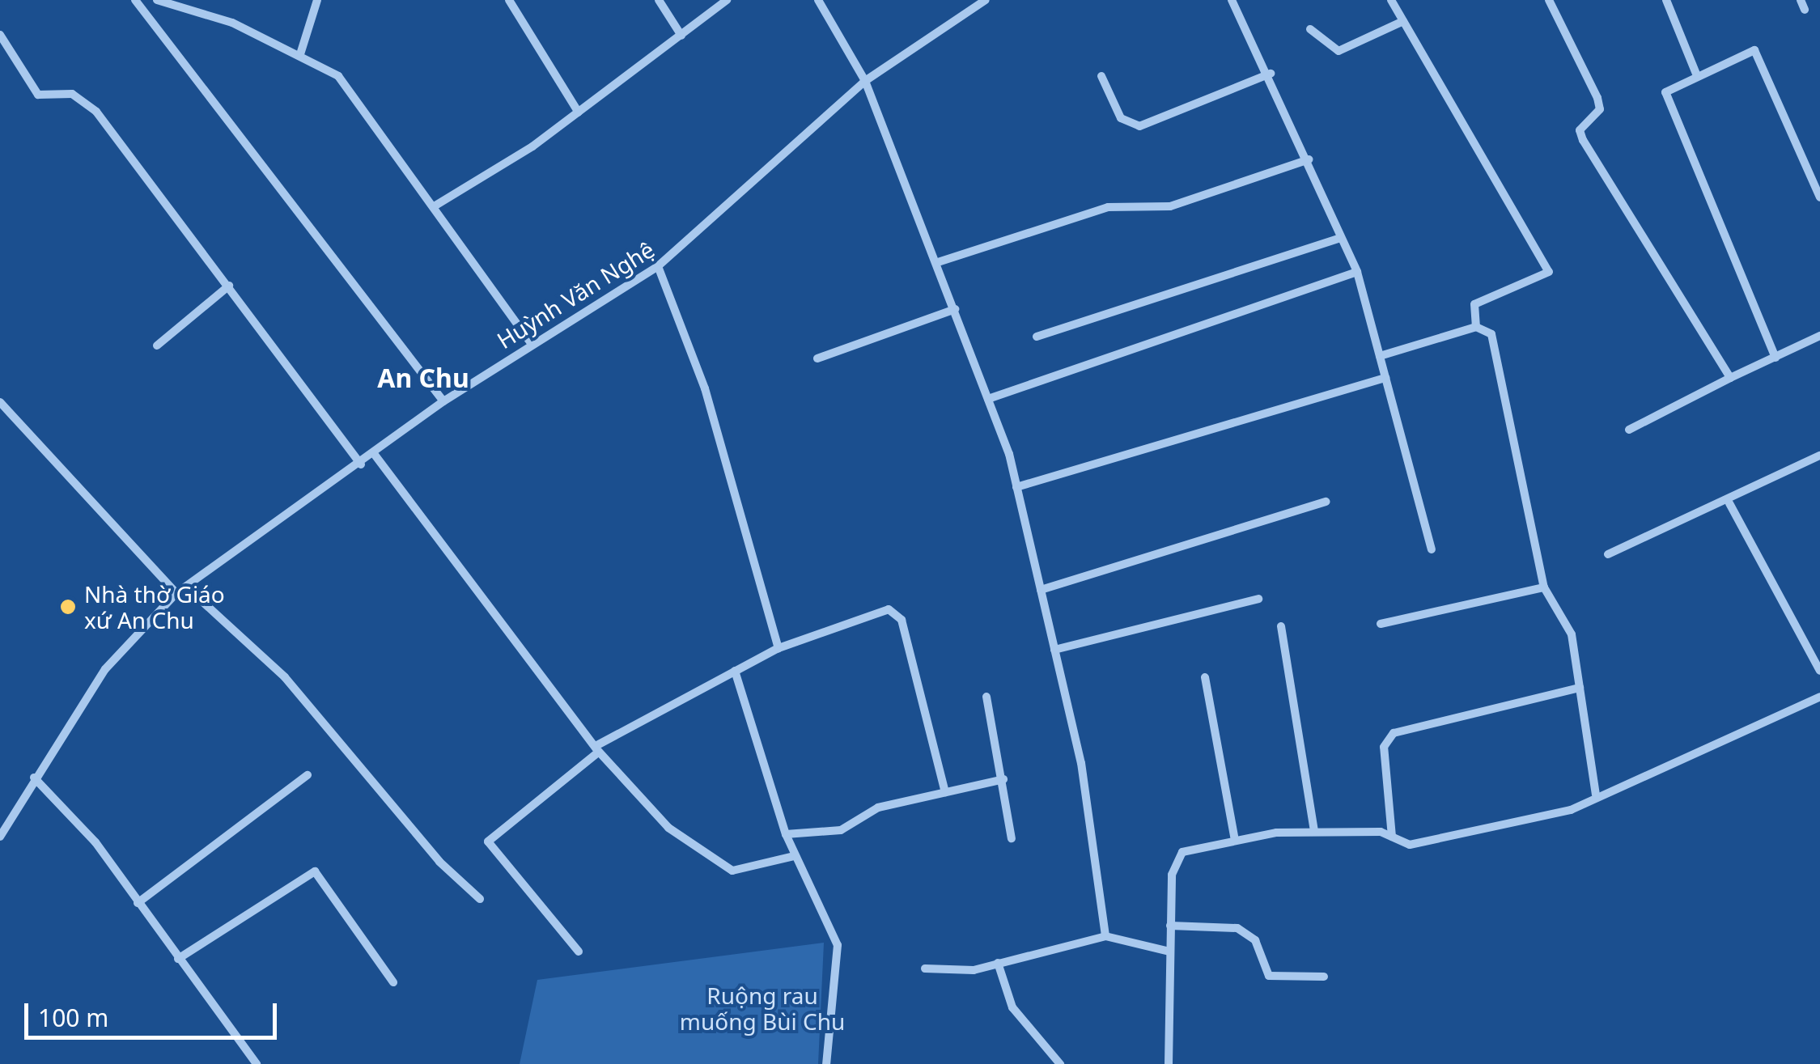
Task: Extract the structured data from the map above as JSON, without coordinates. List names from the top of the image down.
{
  "streets": {
    "street": ["Huỳnh Văn Nghệ"]
  },
  "districts": ["An Chu"],
  "parks": ["Ruộng rau muống Bùi Chu"],
  "places": ["Nhà thờ Giáo xứ An Chu"],
  "scale_bar": "100 m"
}
